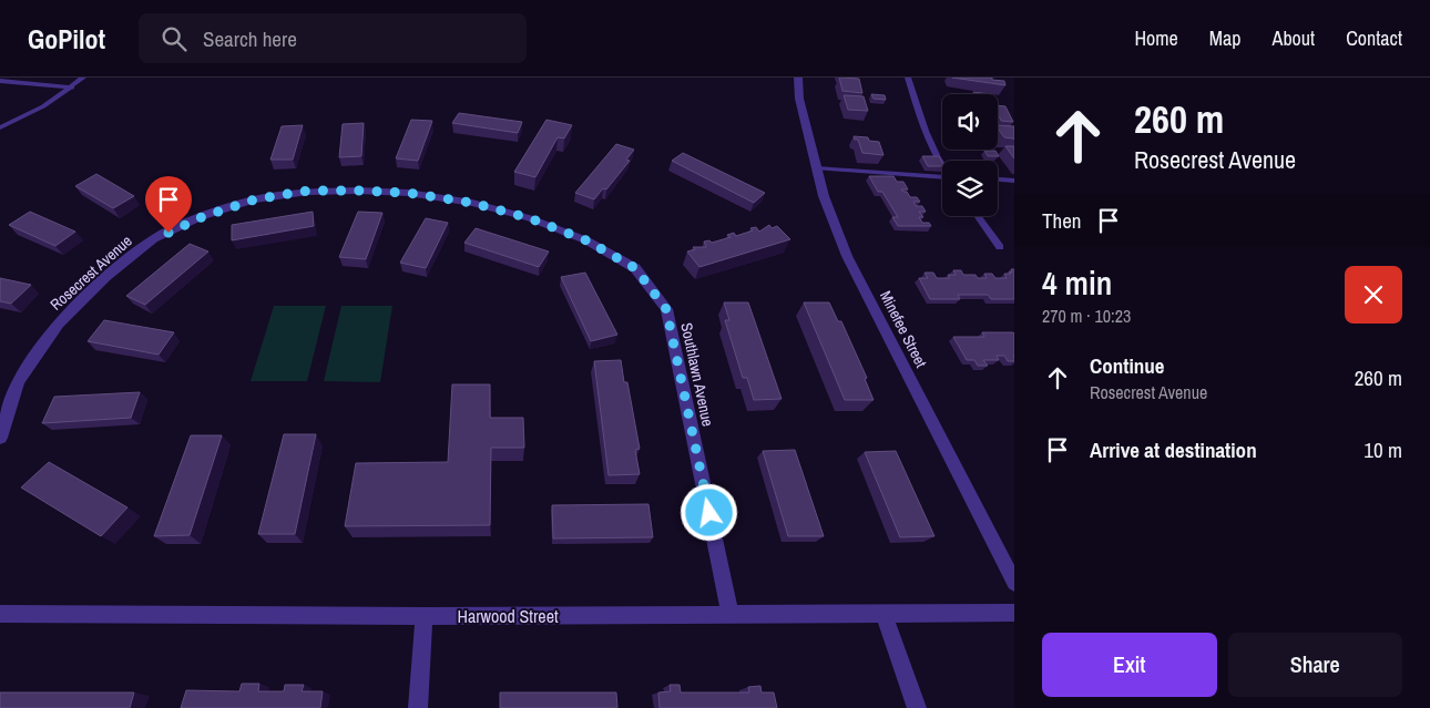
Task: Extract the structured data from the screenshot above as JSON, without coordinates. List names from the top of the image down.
{
  "streets": {
    "street": [
      "Rosecrest Avenue",
      "Minefee Street",
      "Southlawn Avenue",
      "Harwood Street"
    ]
  },
  "crossings": [
    ["Rosecrest Avenue", "Southlawn Avenue"],
    ["Southlawn Avenue", "Harwood Street"]
  ],
  "page": {
    "header": "GoPilot",
    "search": "Search here",
    "nav": [
      "Home",
      "Map",
      "About",
      "Contact"
    ],
    "turn": ["260 m", "Rosecrest Avenue"],
    "then": "Then",
    "heading": ["4 min", "270 m · 10:23"],
    "list": [
      {
        "name": "Continue",
        "note": "Rosecrest Avenue",
        "value": "260 m"
      },
      {
        "name": "Arrive at destination",
        "value": "10 m"
      }
    ],
    "buttons": ["Exit", "Share"]
  }
}
